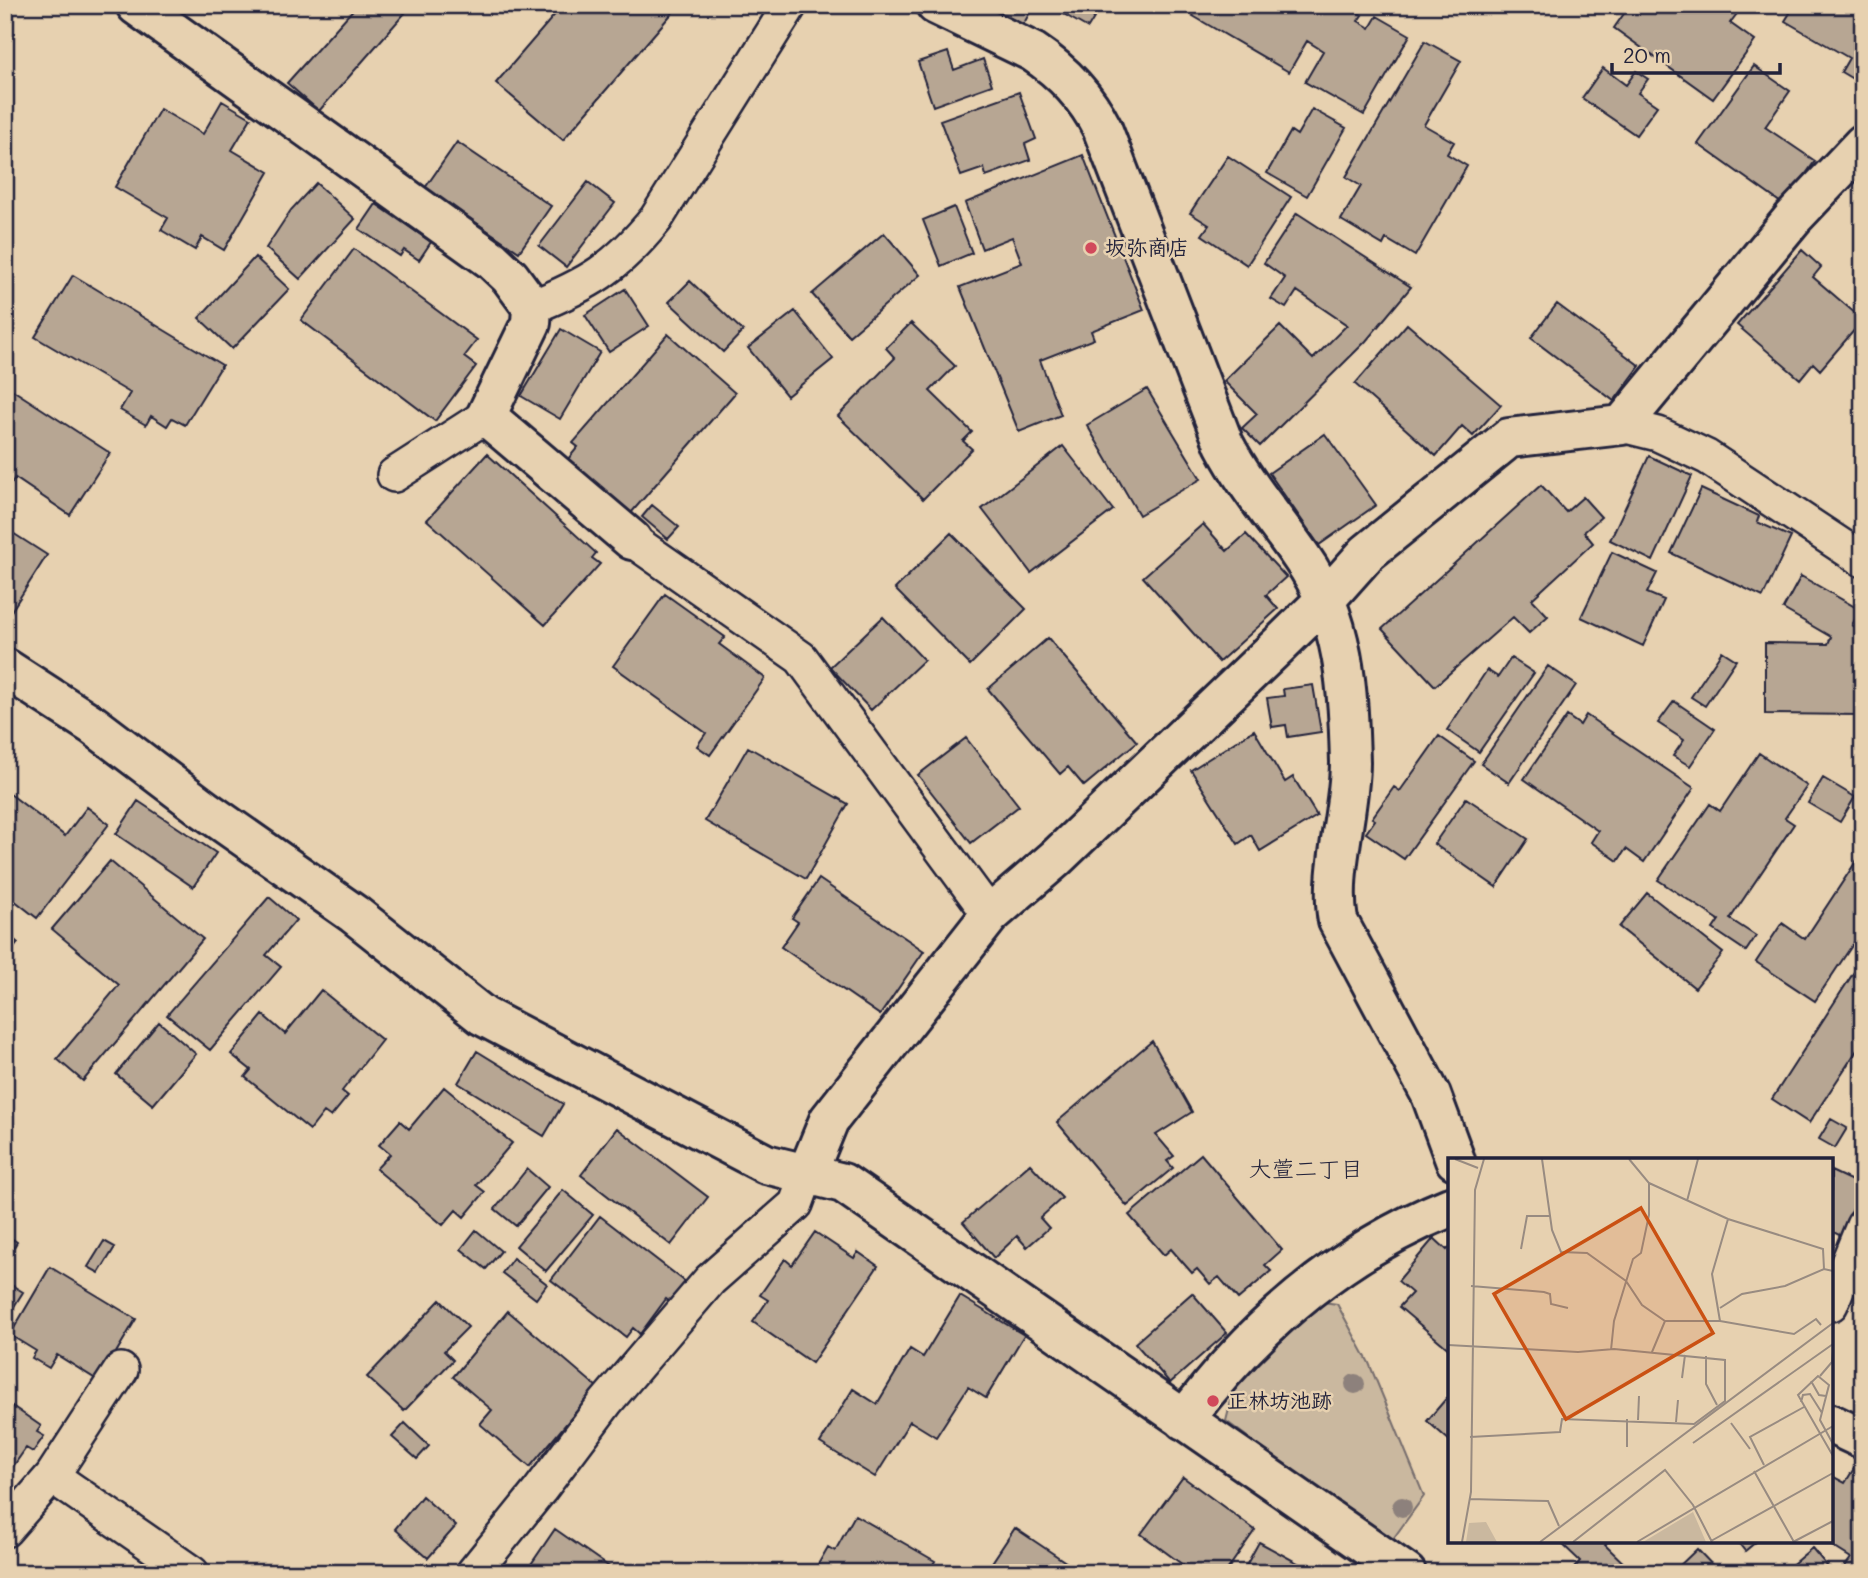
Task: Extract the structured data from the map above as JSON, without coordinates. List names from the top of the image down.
{
  "districts": ["大萱二丁目"],
  "places": ["坂弥商店", "正林坊池跡"],
  "scale_bar": "20 m"
}
